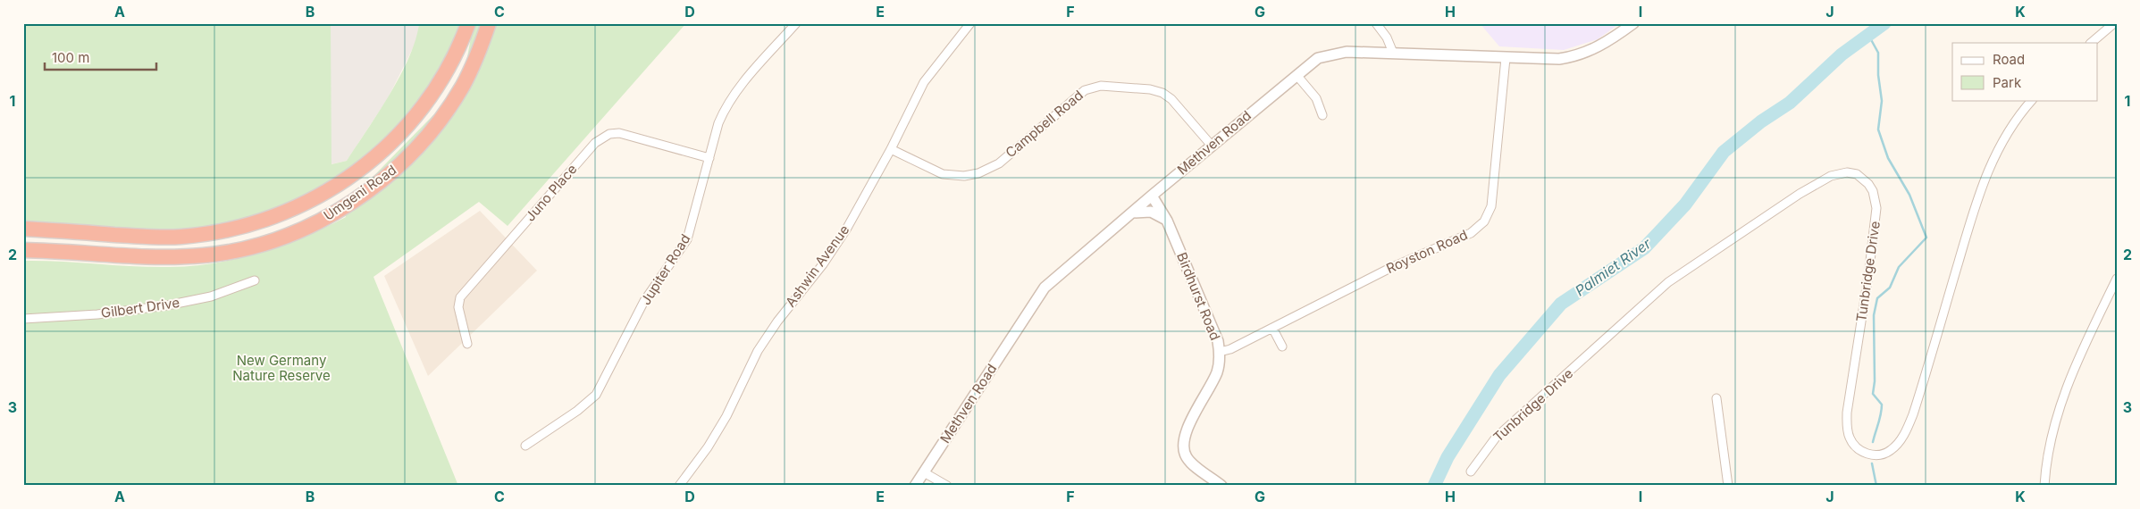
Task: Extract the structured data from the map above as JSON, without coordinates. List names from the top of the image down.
{
  "streets": {
    "highway": ["Umgeni Road"],
    "street": [
      "Campbell Road",
      "Methven Road",
      "Juno Place",
      "Royston Road",
      "Ashwin Avenue",
      "Jupiter Road",
      "Tunbridge Drive",
      "Birdhurst Road",
      "Gilbert Drive"
    ]
  },
  "crossings": [
    ["Campbell Road", "Methven Road"],
    ["Campbell Road", "Ashwin Avenue"],
    ["Methven Road", "Royston Road"],
    ["Methven Road", "Birdhurst Road"],
    ["Juno Place", "Jupiter Road"],
    ["Royston Road", "Birdhurst Road"]
  ],
  "water": ["Palmiet River"],
  "parks": ["New Germany Nature Reserve"],
  "legend": ["Road", "Park"],
  "scale_bar": "100 m",
  "grid": {
    "columns": [
      "A",
      "B",
      "C",
      "D",
      "E",
      "F",
      "G",
      "H",
      "I",
      "J",
      "K"
    ],
    "rows": ["1", "2", "3"]
  }
}
